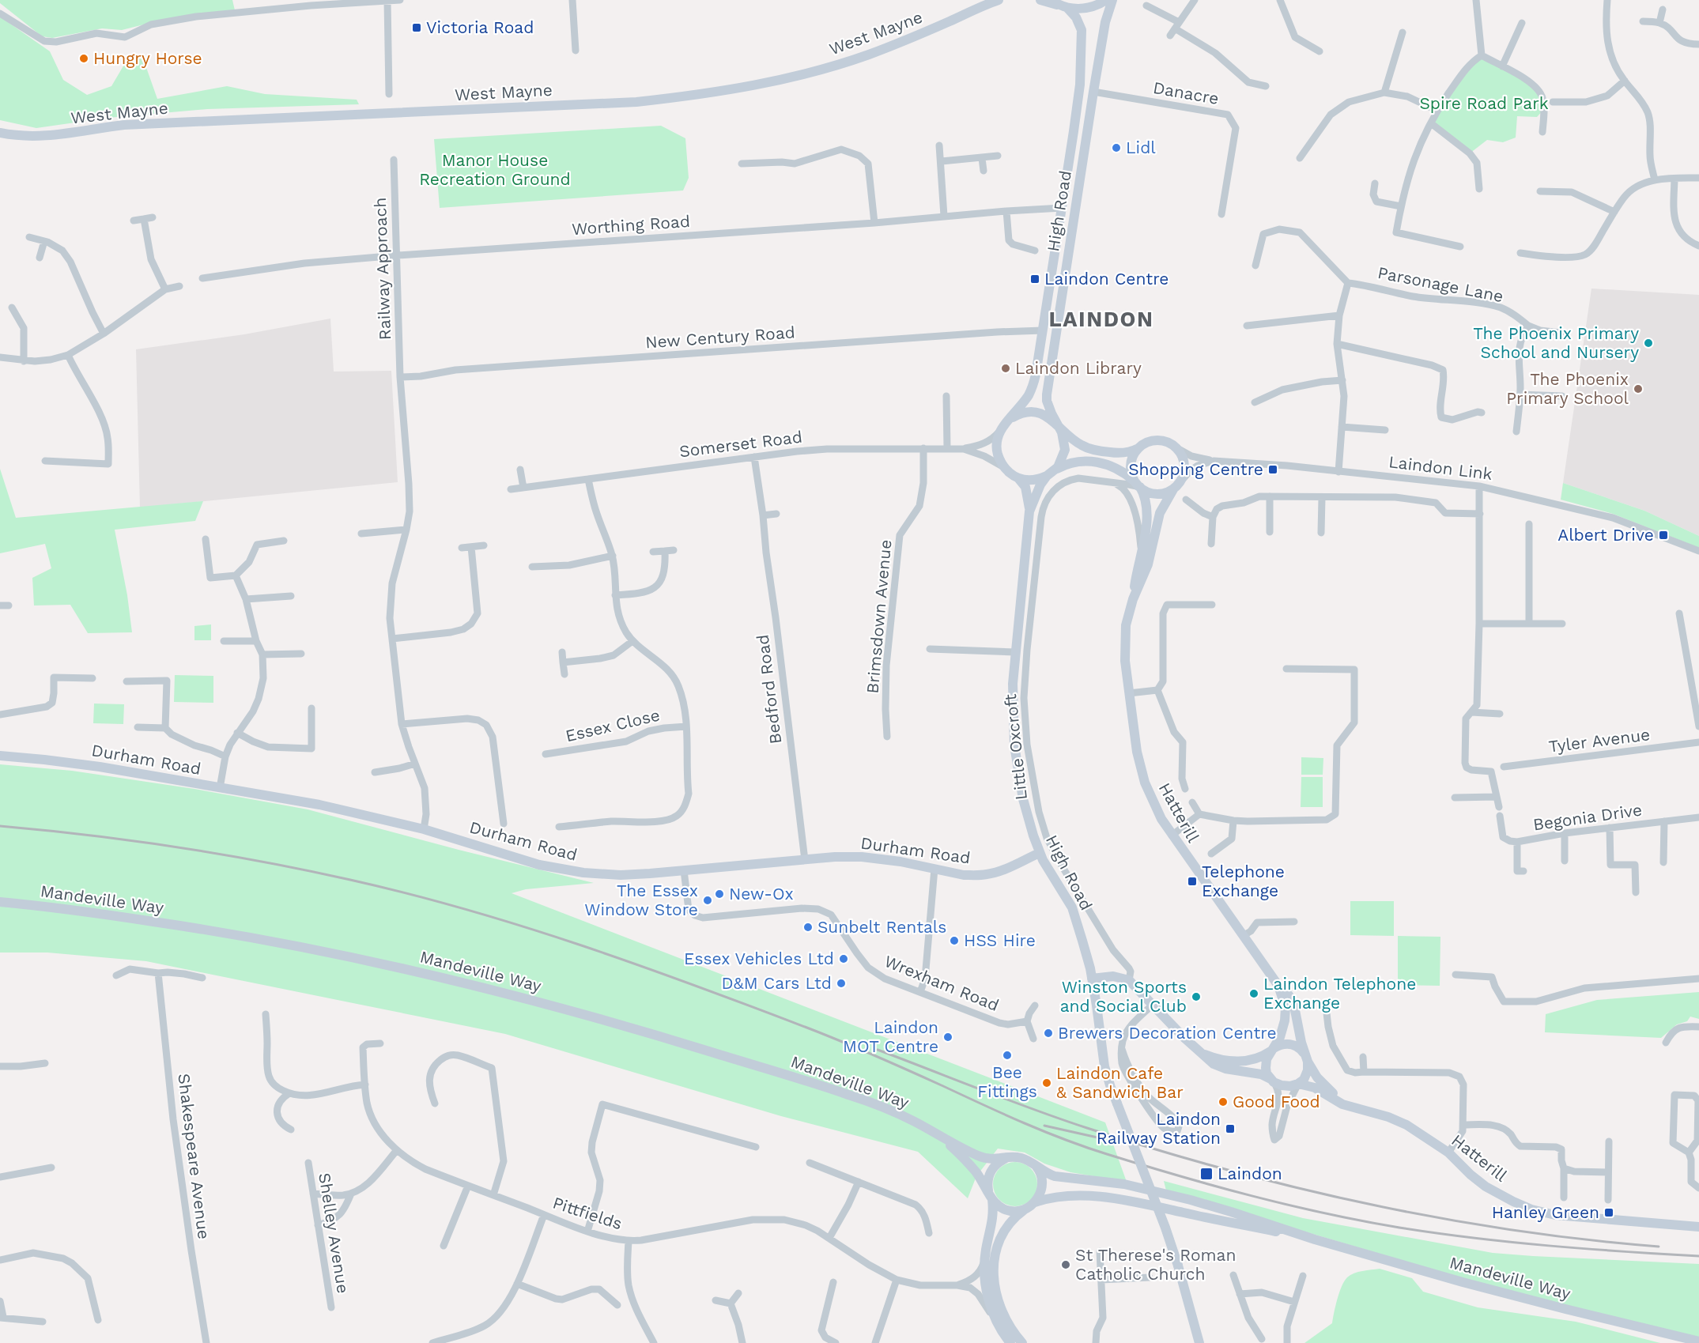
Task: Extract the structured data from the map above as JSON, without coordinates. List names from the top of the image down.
{
  "streets": {
    "street": [
      "West Mayne",
      "Danacre",
      "High Road",
      "Worthing Road",
      "Railway Approach",
      "Parsonage Lane",
      "New Century Road",
      "Somerset Road",
      "Laindon Link",
      "Brimsdown Avenue",
      "Bedford Road",
      "Essex Close",
      "Tyler Avenue",
      "Little Oxcroft",
      "Durham Road",
      "Hatterill",
      "Begonia Drive",
      "Mandeville Way",
      "Wrexham Road",
      "Shakespeare Avenue",
      "Pittfields",
      "Shelley Avenue"
    ]
  },
  "crossings": [
    ["Danacre", "High Road"],
    ["High Road", "Worthing Road"],
    ["High Road", "New Century Road"],
    ["High Road", "Somerset Road"],
    ["High Road", "Durham Road"],
    ["Worthing Road", "Railway Approach"],
    ["Railway Approach", "New Century Road"],
    ["Railway Approach", "Durham Road"],
    ["Somerset Road", "Brimsdown Avenue"],
    ["Somerset Road", "Bedford Road"],
    ["Laindon Link", "Little Oxcroft"],
    ["Laindon Link", "Hatterill"],
    ["Bedford Road", "Durham Road"],
    ["Little Oxcroft", "Hatterill"],
    ["Durham Road", "Wrexham Road"]
  ],
  "districts": ["LAINDON"],
  "parks": ["Spire Road Park", "Manor House Recreation Ground"],
  "places": {
    "transit": [
      "Victoria Road",
      "Laindon Centre",
      "Shopping Centre",
      "Albert Drive",
      "Telephone Exchange",
      "Laindon Railway Station",
      "Laindon",
      "Hanley Green"
    ],
    "other": [
      "Hungry Horse",
      "Lidl",
      "The Phoenix Primary School and Nursery",
      "Laindon Library",
      "The Phoenix Primary School",
      "New-Ox",
      "The Essex Window Store",
      "Sunbelt Rentals",
      "HSS Hire",
      "Essex Vehicles Ltd",
      "D&M Cars Ltd",
      "Laindon Telephone Exchange",
      "Winston Sports and Social Club",
      "Brewers Decoration Centre",
      "Laindon MOT Centre",
      "Bee Fittings",
      "Laindon Cafe & Sandwich Bar",
      "Good Food",
      "St Therese's Roman Catholic Church"
    ]
  }
}
